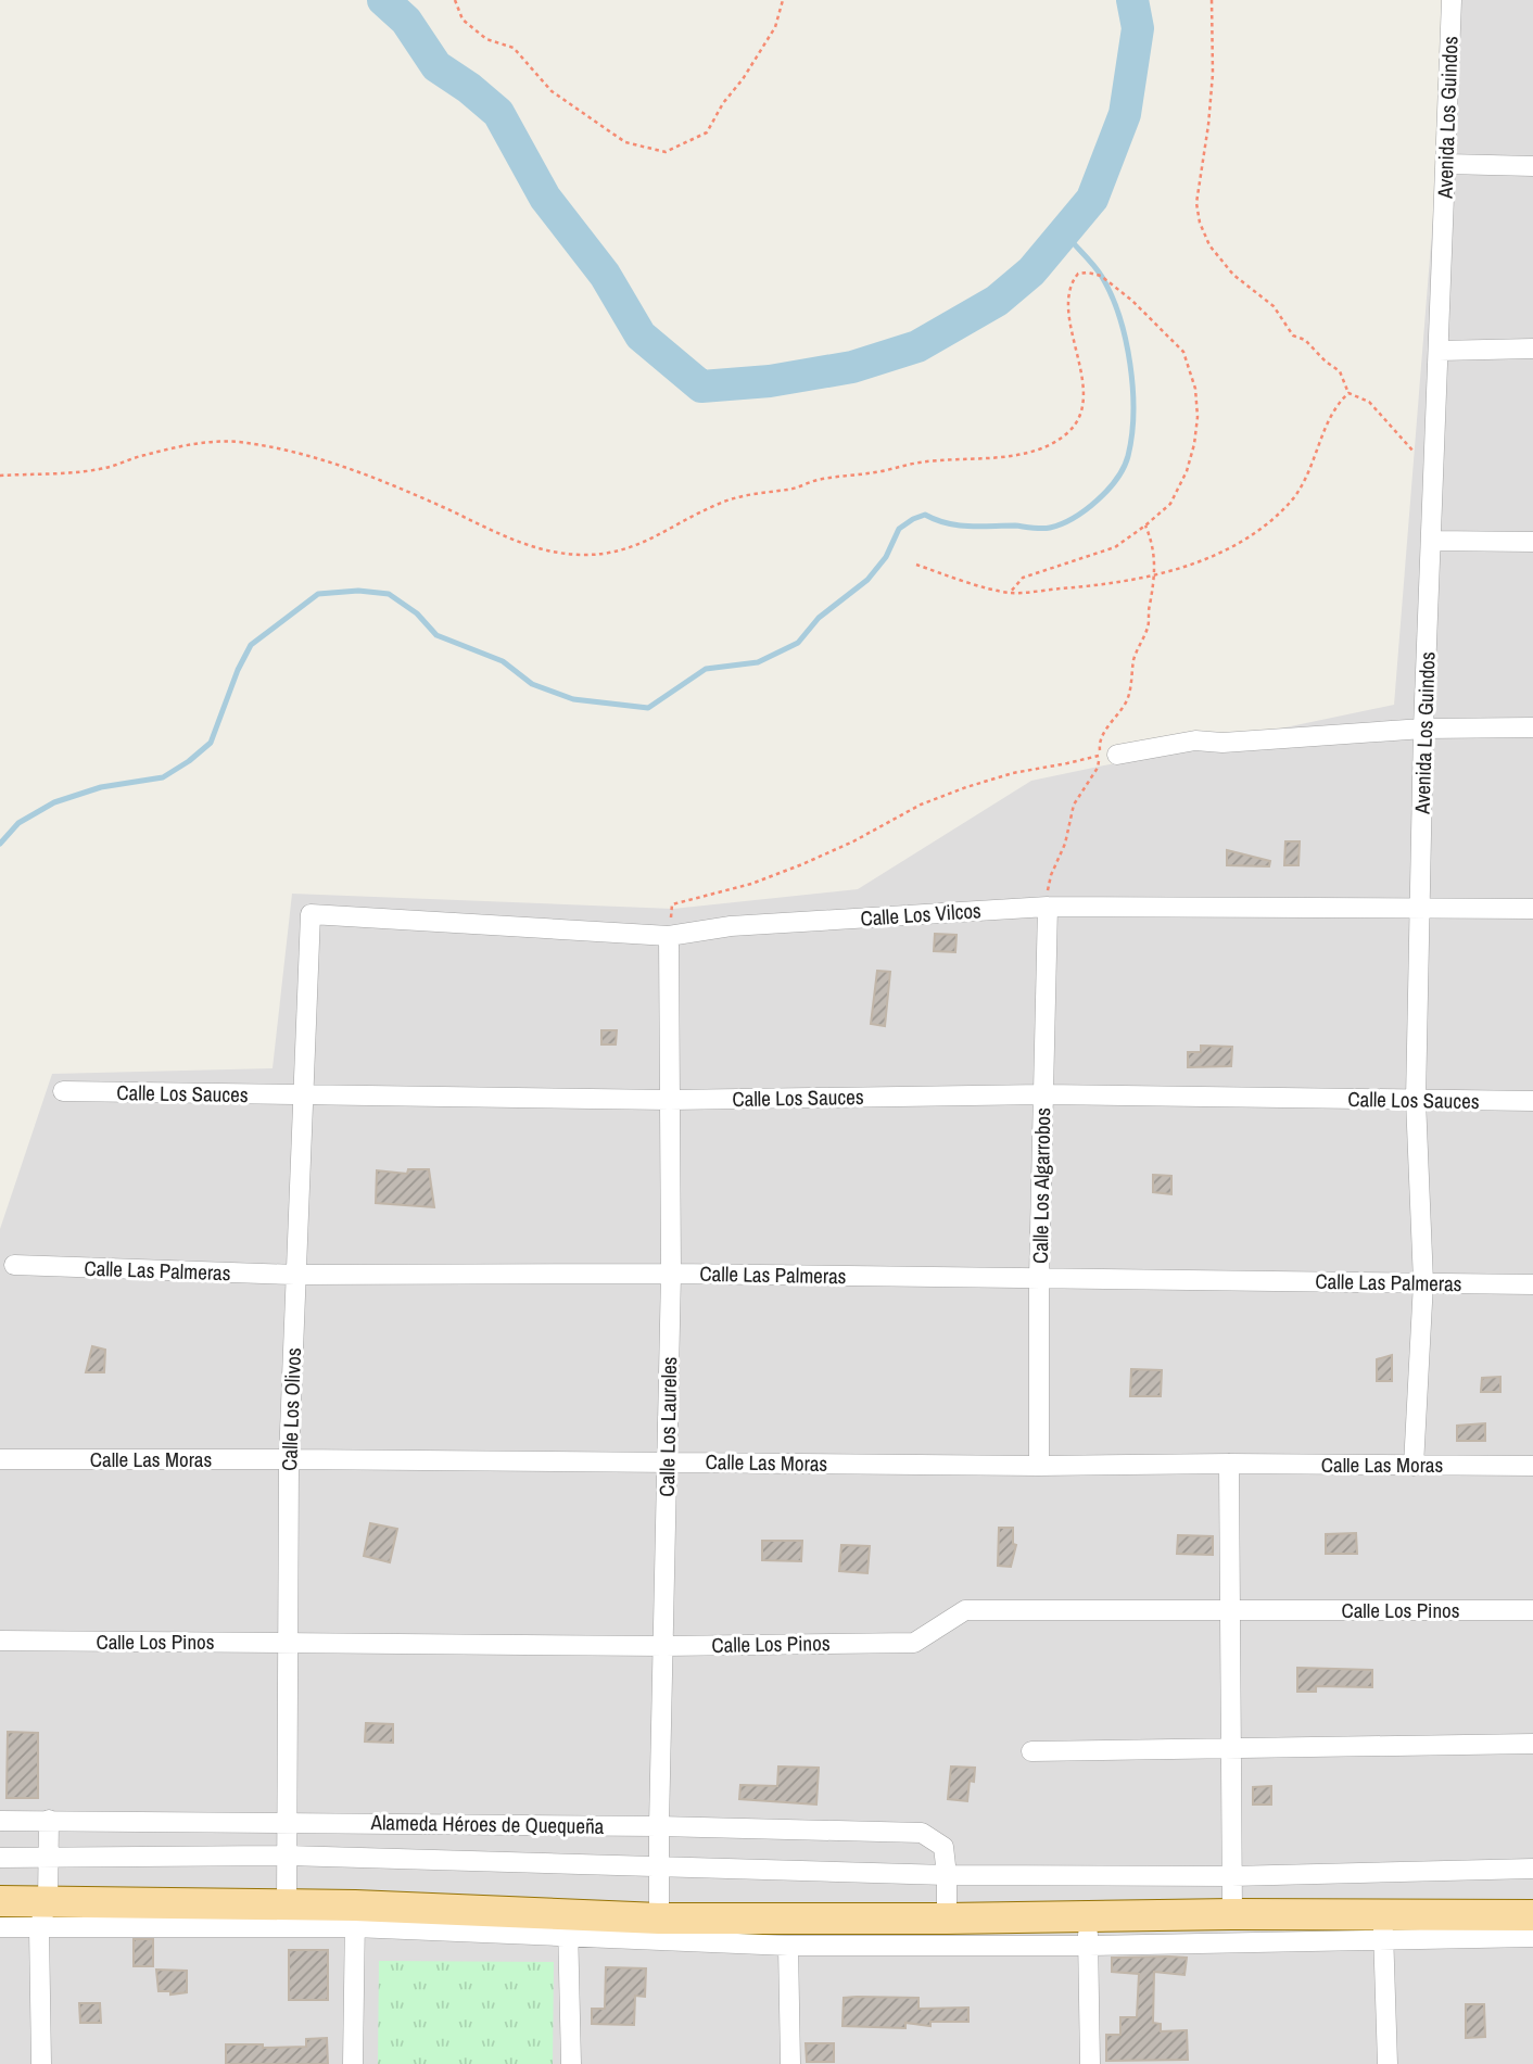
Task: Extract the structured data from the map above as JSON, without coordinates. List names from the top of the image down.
{
  "streets": {
    "street": [
      "Avenida Los Guindos",
      "Calle Los Vilcos",
      "Calle Los Sauces",
      "Calle Los Algarrobos",
      "Calle Las Palmeras",
      "Calle Los Olivos",
      "Calle Los Laureles",
      "Calle Las Moras",
      "Calle Los Pinos",
      "Alameda Héroes de Quequeña"
    ]
  },
  "crossings": [
    ["Avenida Los Guindos", "Calle Los Vilcos"],
    ["Avenida Los Guindos", "Calle Los Sauces"],
    ["Avenida Los Guindos", "Calle Las Palmeras"],
    ["Avenida Los Guindos", "Calle Las Moras"],
    ["Calle Los Vilcos", "Calle Los Algarrobos"],
    ["Calle Los Vilcos", "Calle Los Olivos"],
    ["Calle Los Vilcos", "Calle Los Laureles"],
    ["Calle Los Sauces", "Calle Los Algarrobos"],
    ["Calle Los Sauces", "Calle Los Olivos"],
    ["Calle Los Sauces", "Calle Los Laureles"],
    ["Calle Los Algarrobos", "Calle Las Palmeras"],
    ["Calle Los Algarrobos", "Calle Las Moras"],
    ["Calle Las Palmeras", "Calle Los Olivos"],
    ["Calle Las Palmeras", "Calle Los Laureles"],
    ["Calle Los Olivos", "Calle Las Moras"],
    ["Calle Los Olivos", "Calle Los Pinos"],
    ["Calle Los Olivos", "Alameda Héroes de Quequeña"],
    ["Calle Los Laureles", "Calle Las Moras"],
    ["Calle Los Laureles", "Calle Los Pinos"],
    ["Calle Los Laureles", "Alameda Héroes de Quequeña"]
  ]
}
